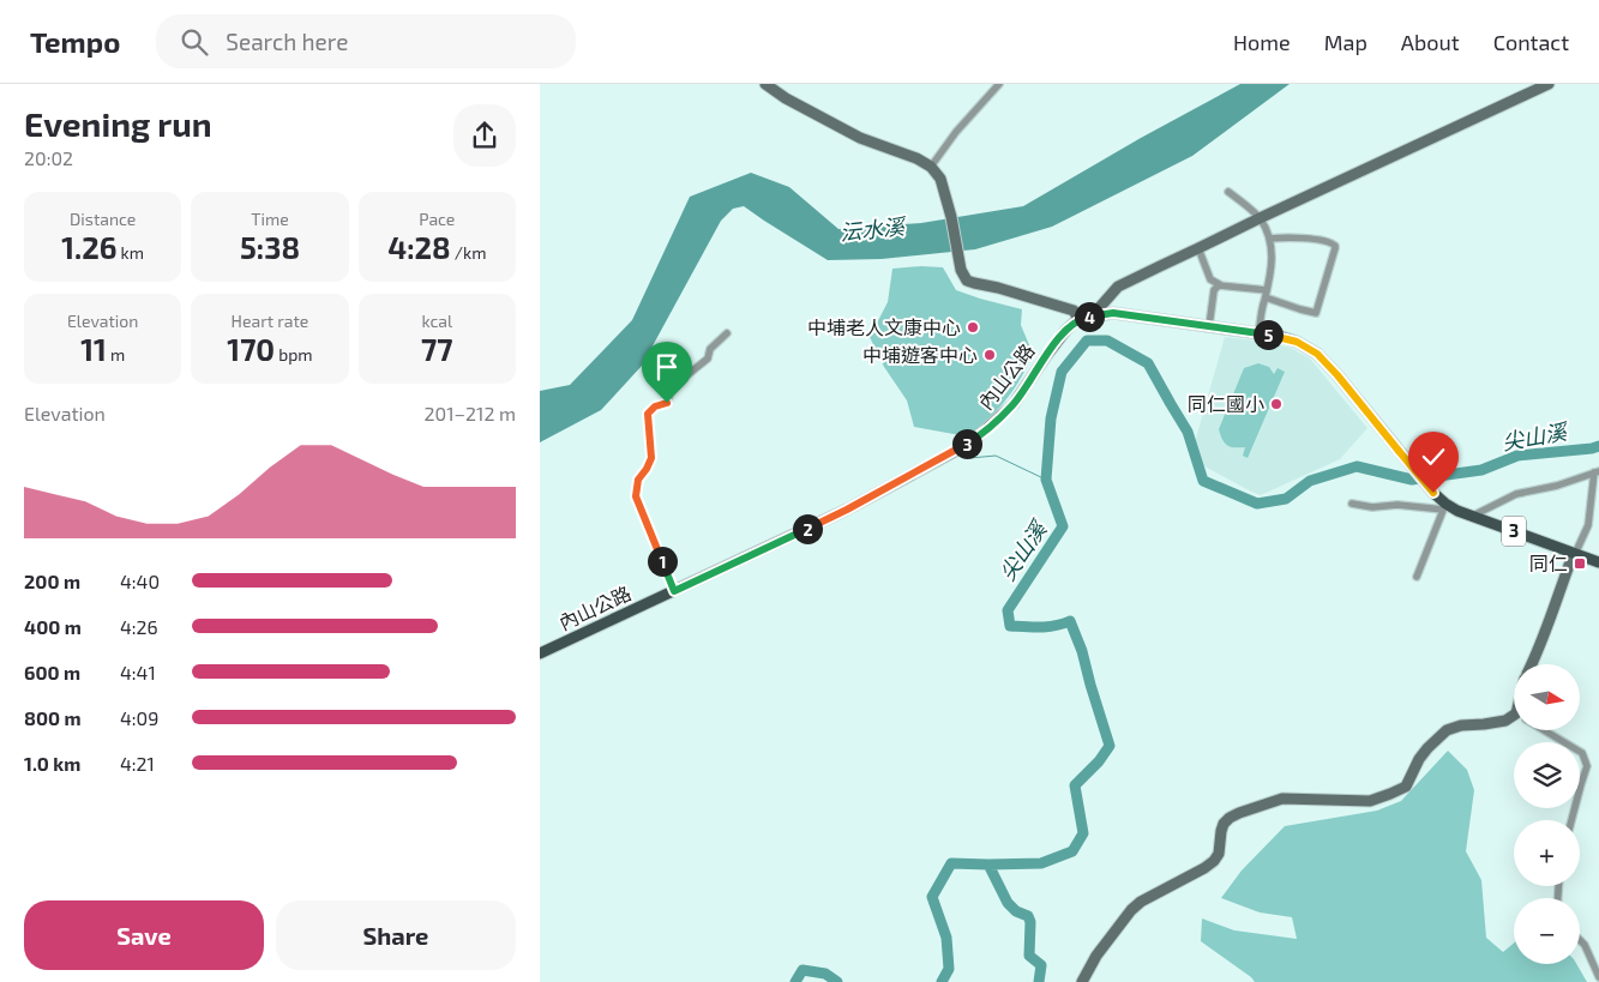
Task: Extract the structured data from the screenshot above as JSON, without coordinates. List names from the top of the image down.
{
  "streets": {
    "main road": ["內山公路", "3"]
  },
  "crossings": [
    ["內山公路", "3"]
  ],
  "water": ["沄水溪", "尖山溪"],
  "places": {
    "other": ["中埔老人文康中心", "中埔遊客中心", "同仁國小"],
    "transit": ["同仁"]
  },
  "north": "right",
  "page": {
    "header": "Tempo",
    "search": "Search here",
    "nav": [
      "Home",
      "Map",
      "About",
      "Contact"
    ],
    "heading": ["Evening run", "20:02"],
    "stats": [
      ["Distance", "1.26 km"],
      ["Time", "5:38"],
      ["Pace", "4:28 /km"],
      ["Elevation", "11 m"],
      ["Heart rate", "170 bpm"],
      ["kcal", "77"]
    ],
    "pins": [
      "4",
      "5",
      "3",
      "2",
      "1"
    ],
    "chart": ["Elevation", "201–212 m"],
    "list": [
      {
        "name": "200 m",
        "note": "4:40"
      },
      {
        "name": "400 m",
        "note": "4:26"
      },
      {
        "name": "600 m",
        "note": "4:41"
      },
      {
        "name": "800 m",
        "note": "4:09"
      },
      {
        "name": "1.0 km",
        "note": "4:21"
      }
    ],
    "map_buttons": ["+", "−"],
    "buttons": ["Save", "Share"]
  }
}
